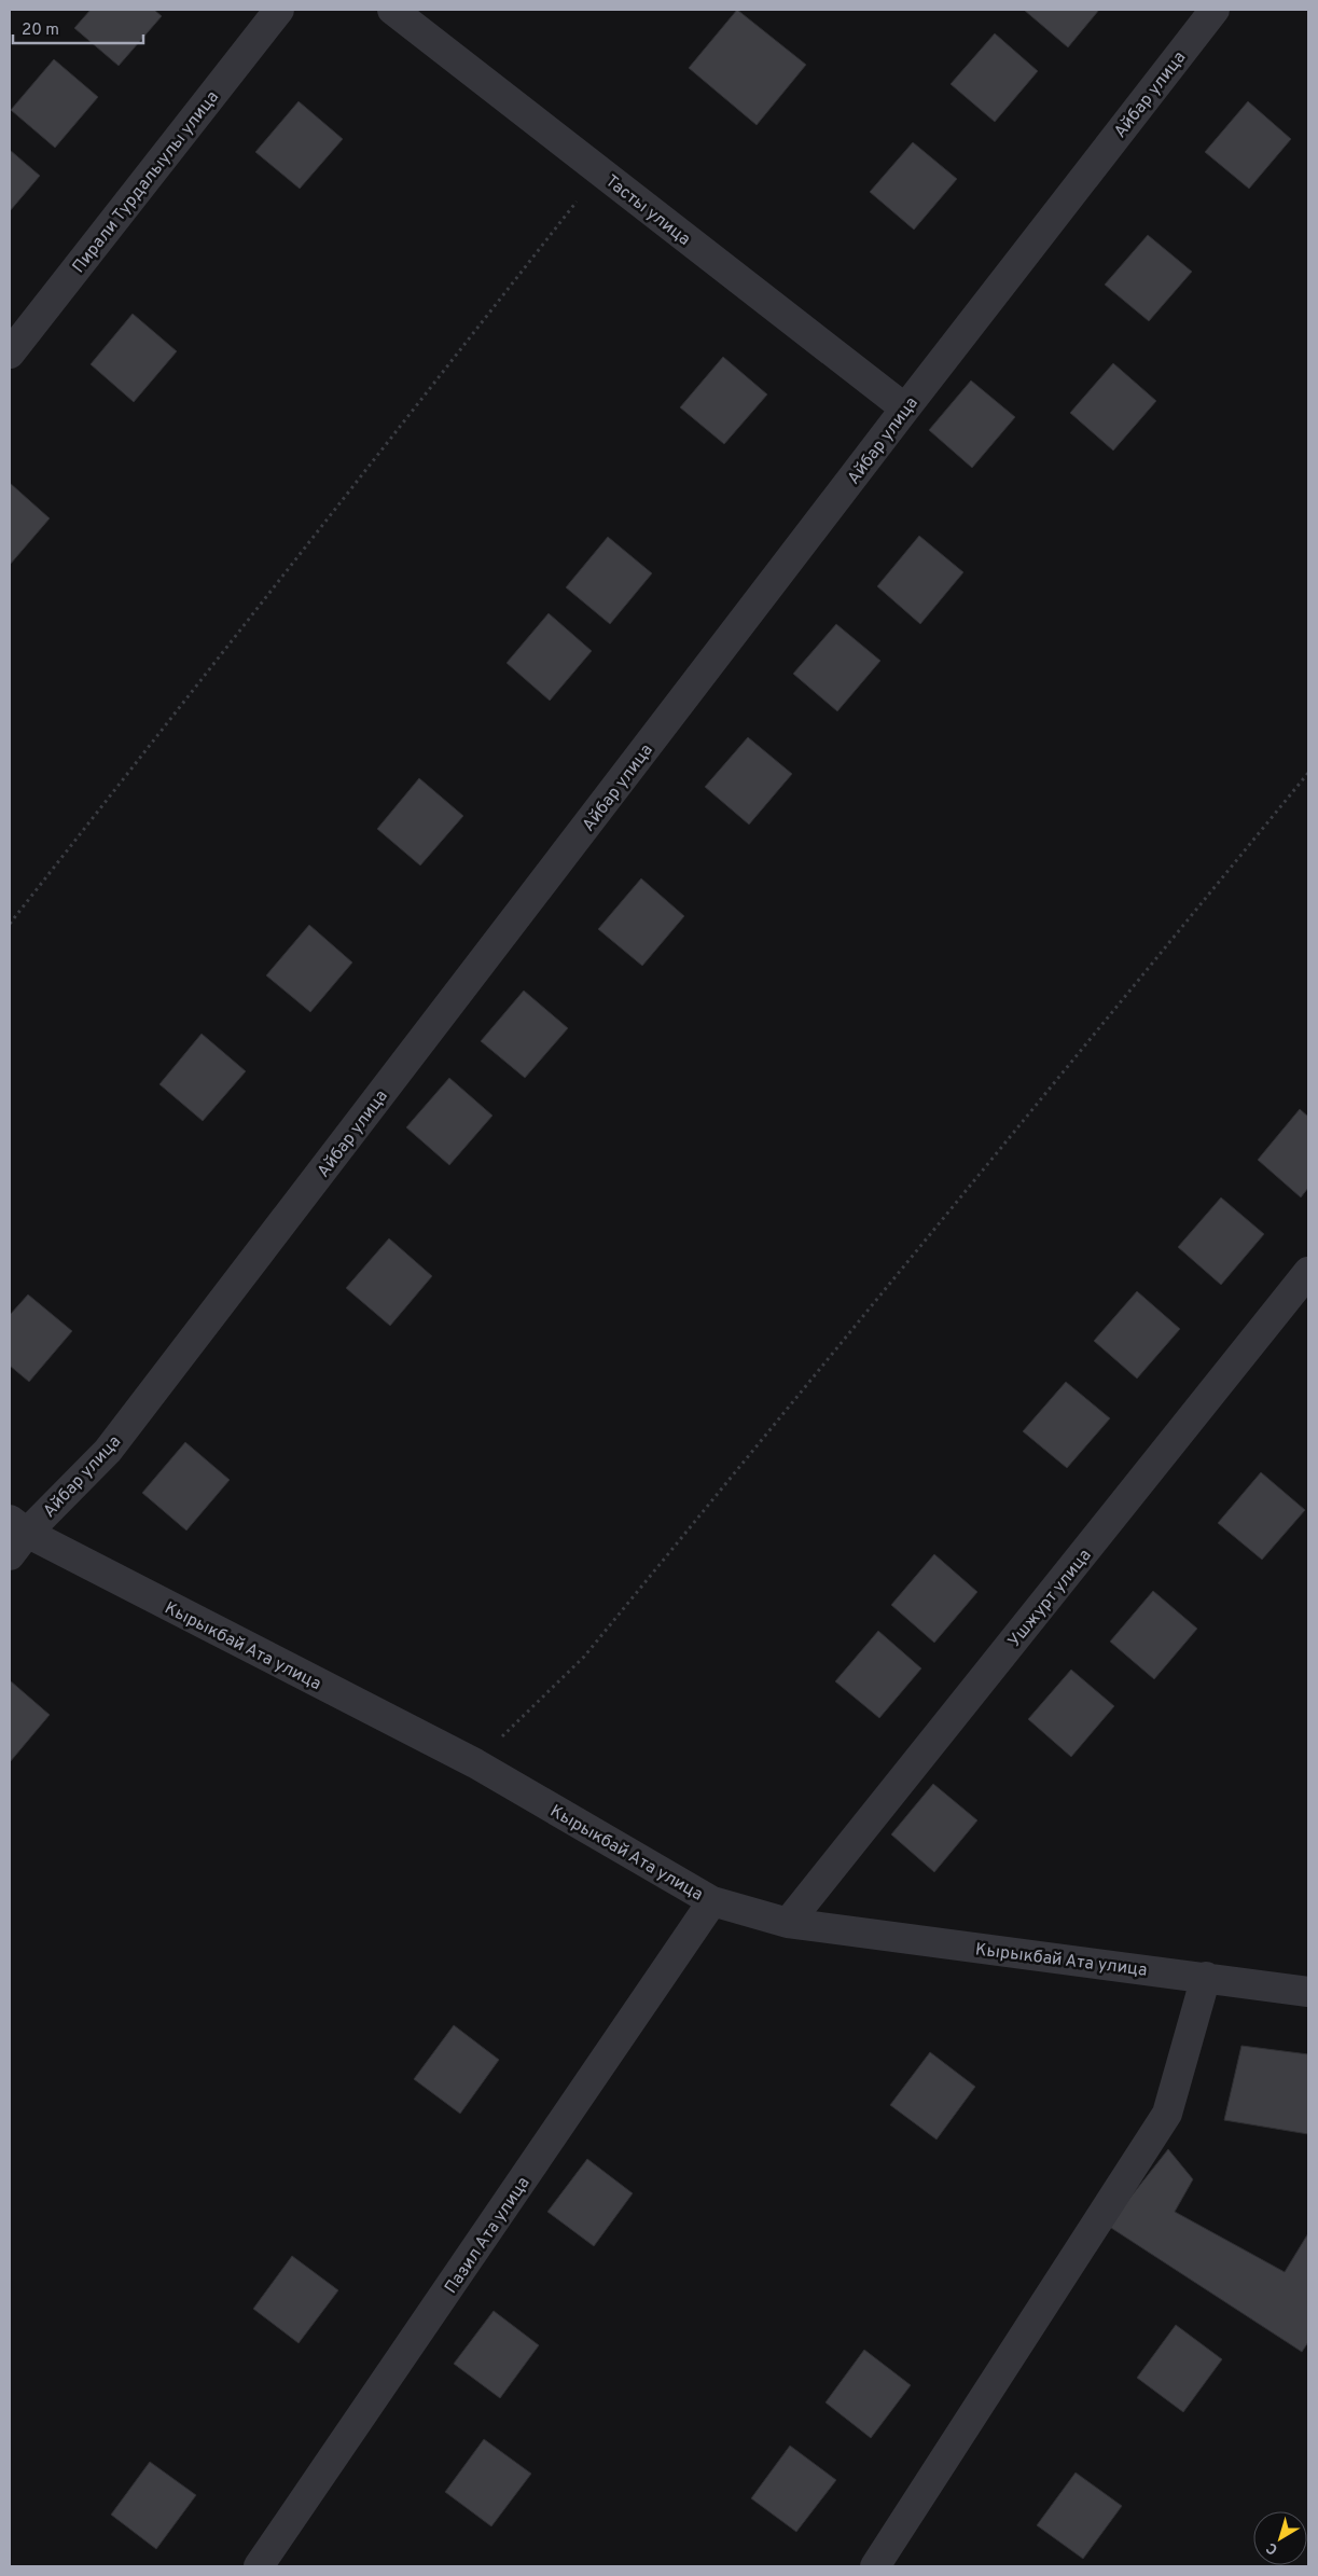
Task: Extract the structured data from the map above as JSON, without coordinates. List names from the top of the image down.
{
  "streets": {
    "street": [
      "Айбар улица",
      "Пирали Турдалыулы улица",
      "Тасты улица",
      "Ушжурт улица",
      "Кырыкбай Ата улица",
      "Пазил Ата улица"
    ]
  },
  "crossings": [
    ["Айбар улица", "Тасты улица"],
    ["Айбар улица", "Кырыкбай Ата улица"],
    ["Ушжурт улица", "Кырыкбай Ата улица"],
    ["Кырыкбай Ата улица", "Пазил Ата улица"]
  ],
  "scale_bar": "20 m",
  "north": "bottom left"
}
